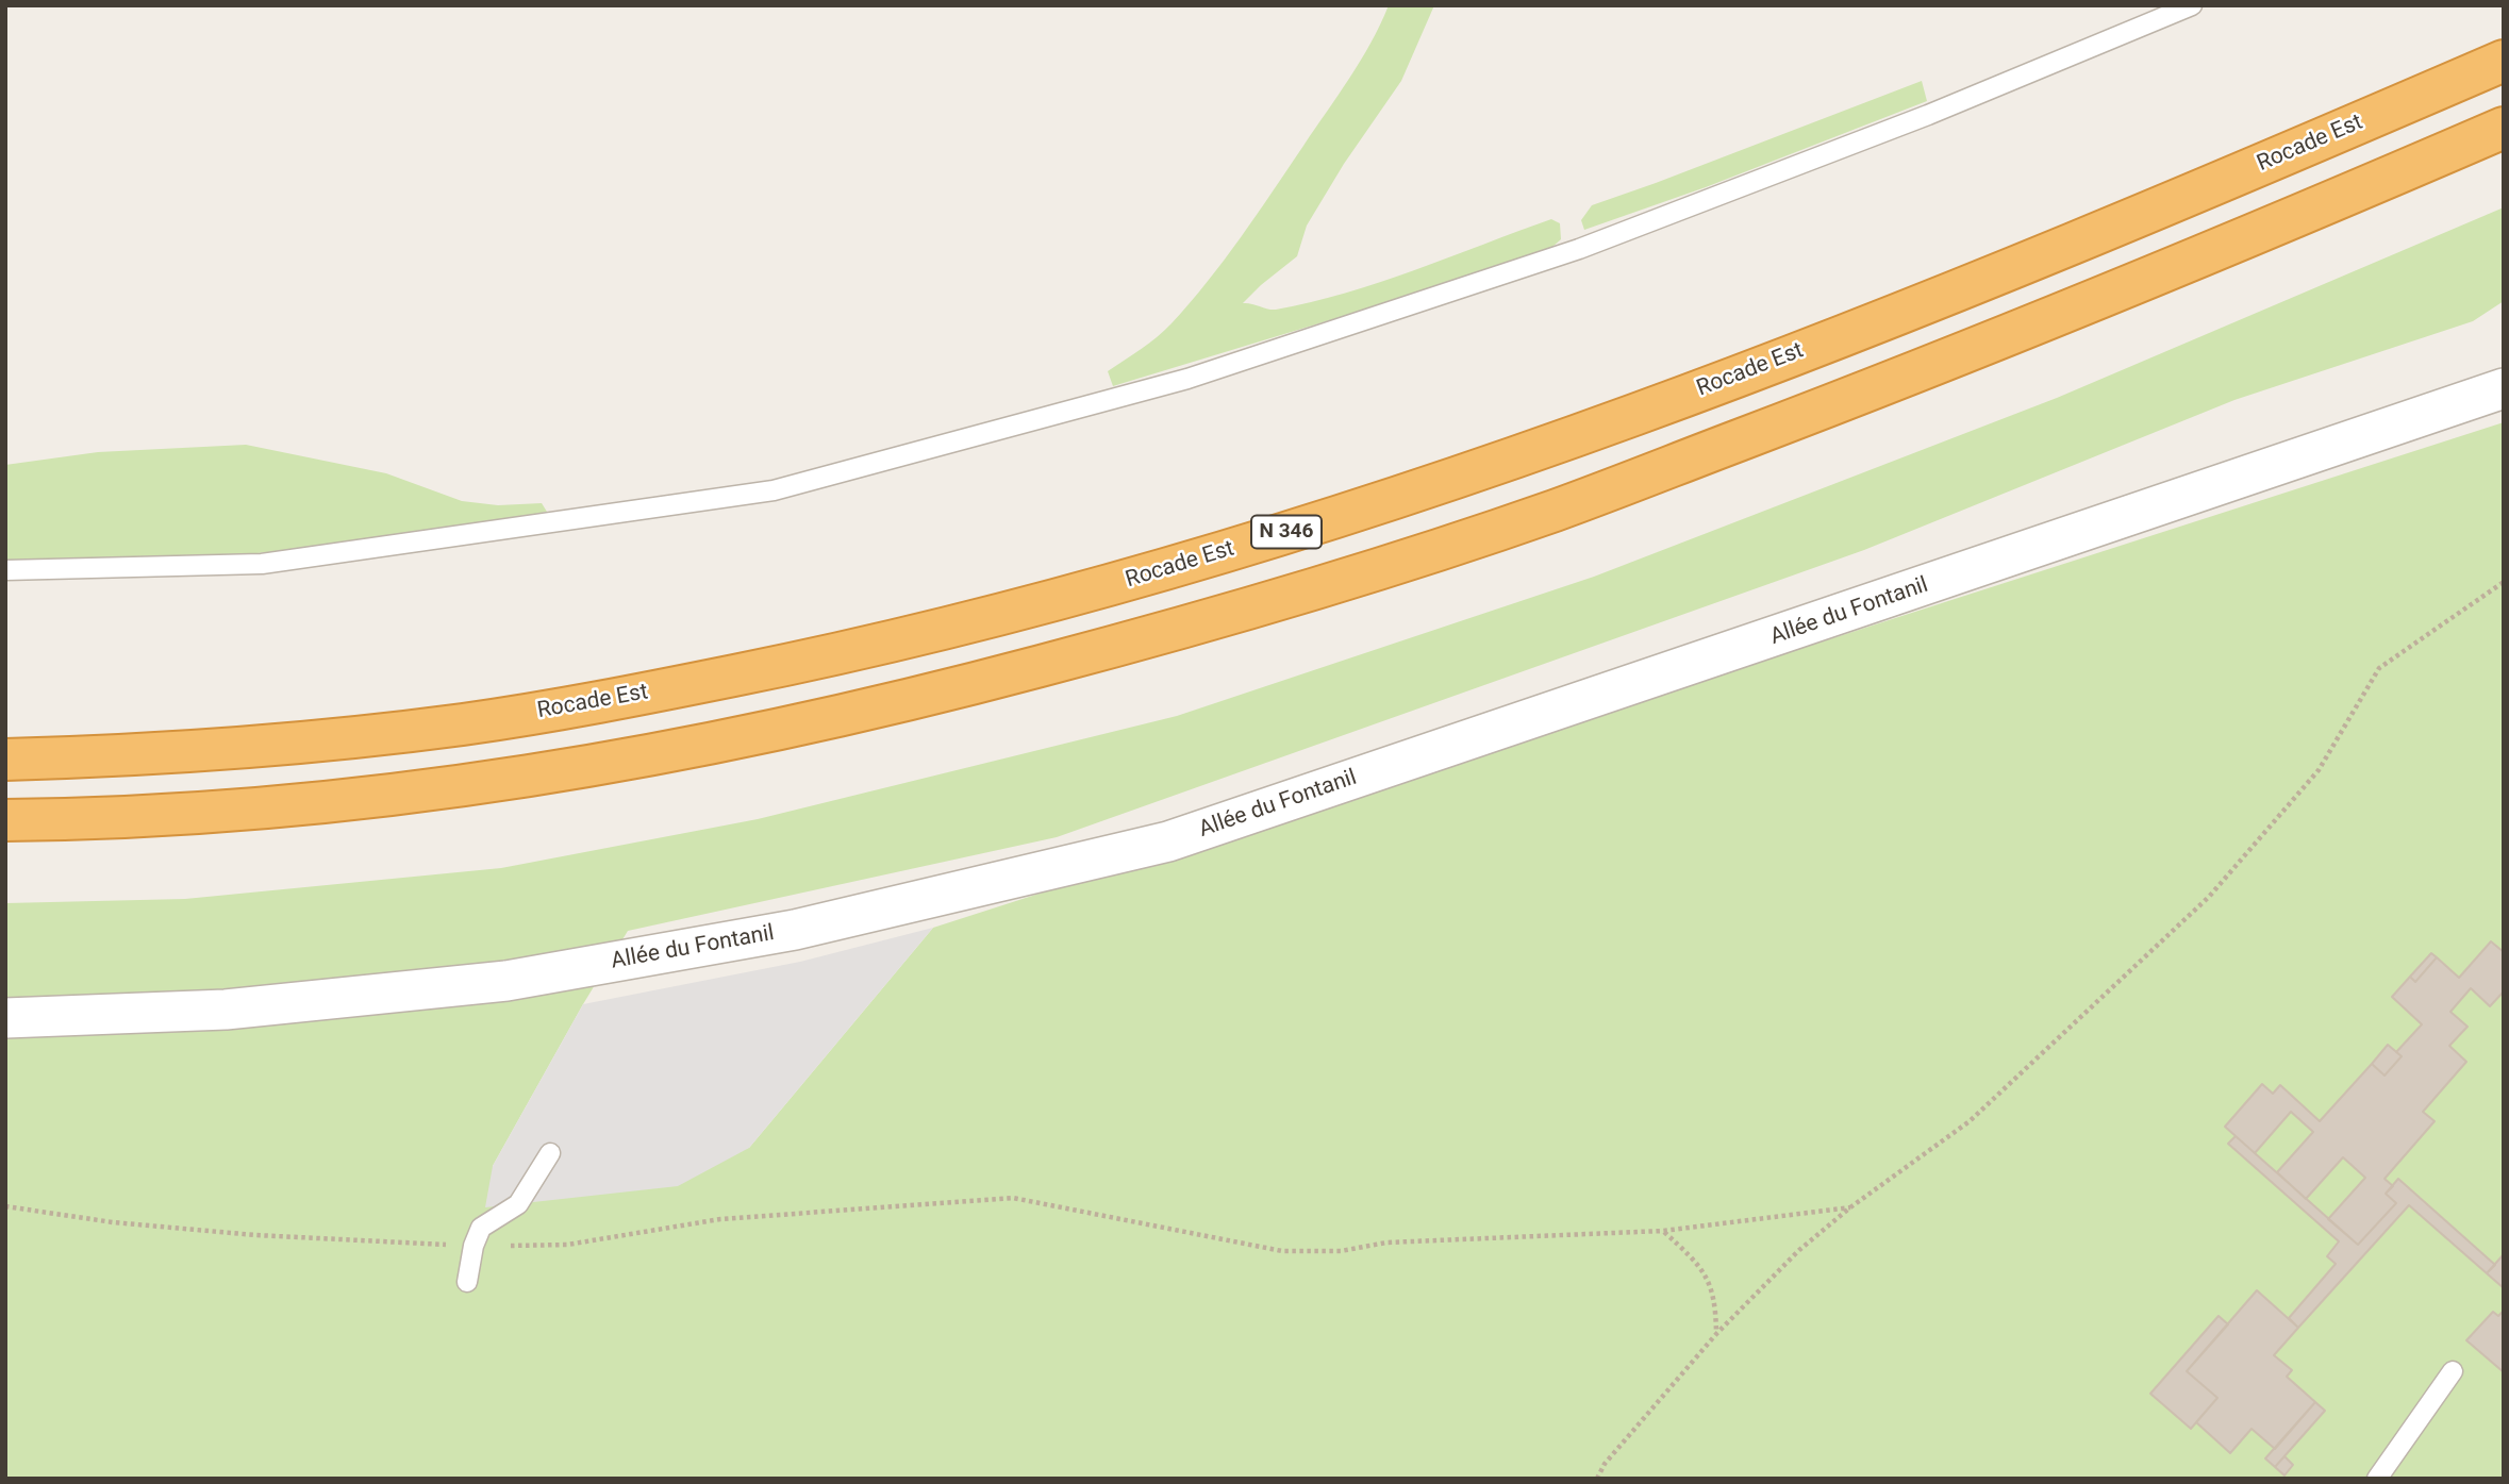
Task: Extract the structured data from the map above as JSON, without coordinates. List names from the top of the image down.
{
  "streets": {
    "highway": ["Rocade Est", "N 346"],
    "street": ["Allée du Fontanil"]
  }
}
